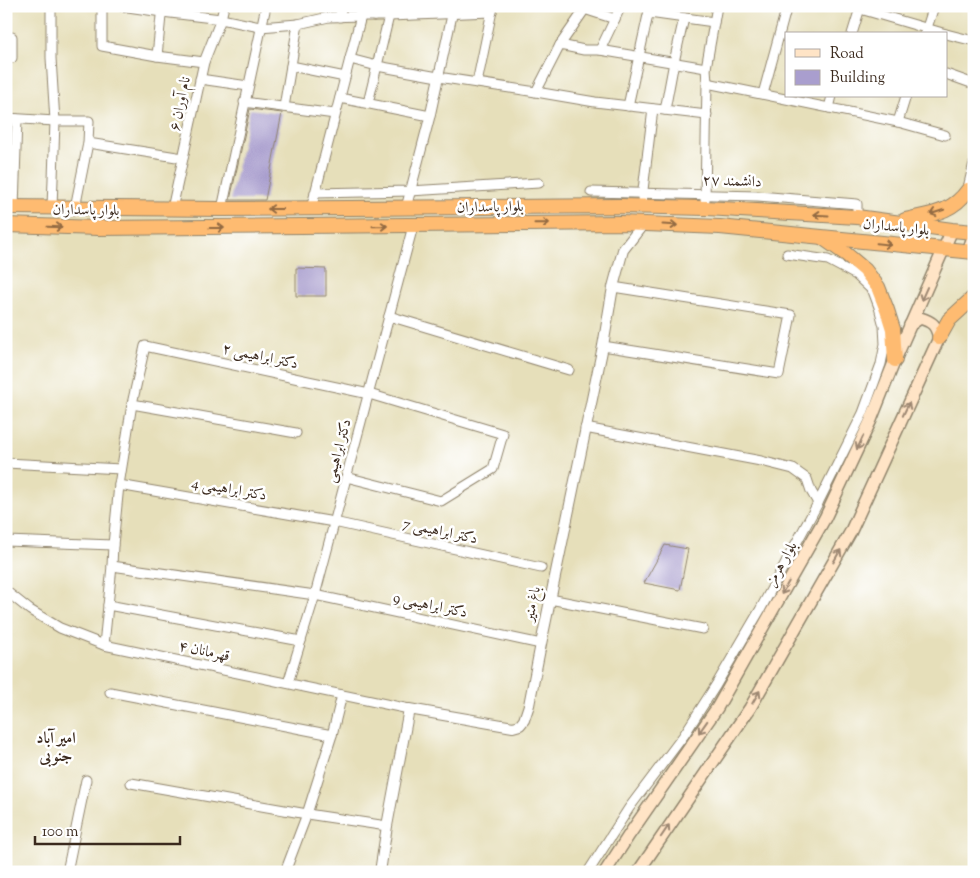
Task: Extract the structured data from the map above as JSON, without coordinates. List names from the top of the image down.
{
  "streets": {
    "highway": ["بلوار پاسداران"],
    "main road": ["بلوار هرمز"],
    "street": [
      "نام آوران ۶",
      "دانشمند ۲۷",
      "دکتر ابراهیمی ۲",
      "دکتر ابراهیمی",
      "دکتر ابراهیمی 4",
      "دکتر ابراهیمی 7",
      "باغ منیر",
      "دکتر ابراهیمی 9",
      "قهرمانان ۴"
    ]
  },
  "crossings": [
    ["نام آوران ۶", "بلوار پاسداران"],
    ["دانشمند ۲۷", "بلوار پاسداران"],
    ["بلوار پاسداران", "دکتر ابراهیمی"],
    ["بلوار پاسداران", "بلوار هرمز"],
    ["بلوار پاسداران", "باغ منیر"],
    ["دکتر ابراهیمی ۲", "دکتر ابراهیمی"],
    ["دکتر ابراهیمی", "دکتر ابراهیمی 4"],
    ["دکتر ابراهیمی", "دکتر ابراهیمی 7"],
    ["دکتر ابراهیمی", "دکتر ابراهیمی 9"],
    ["دکتر ابراهیمی", "قهرمانان ۴"],
    ["دکتر ابراهیمی 4", "دکتر ابراهیمی 7"],
    ["باغ منیر", "دکتر ابراهیمی 9"],
    ["باغ منیر", "قهرمانان ۴"]
  ],
  "districts": ["امير آباد جنوبی"],
  "legend": ["Road", "Building"],
  "scale_bar": "100 m"
}
